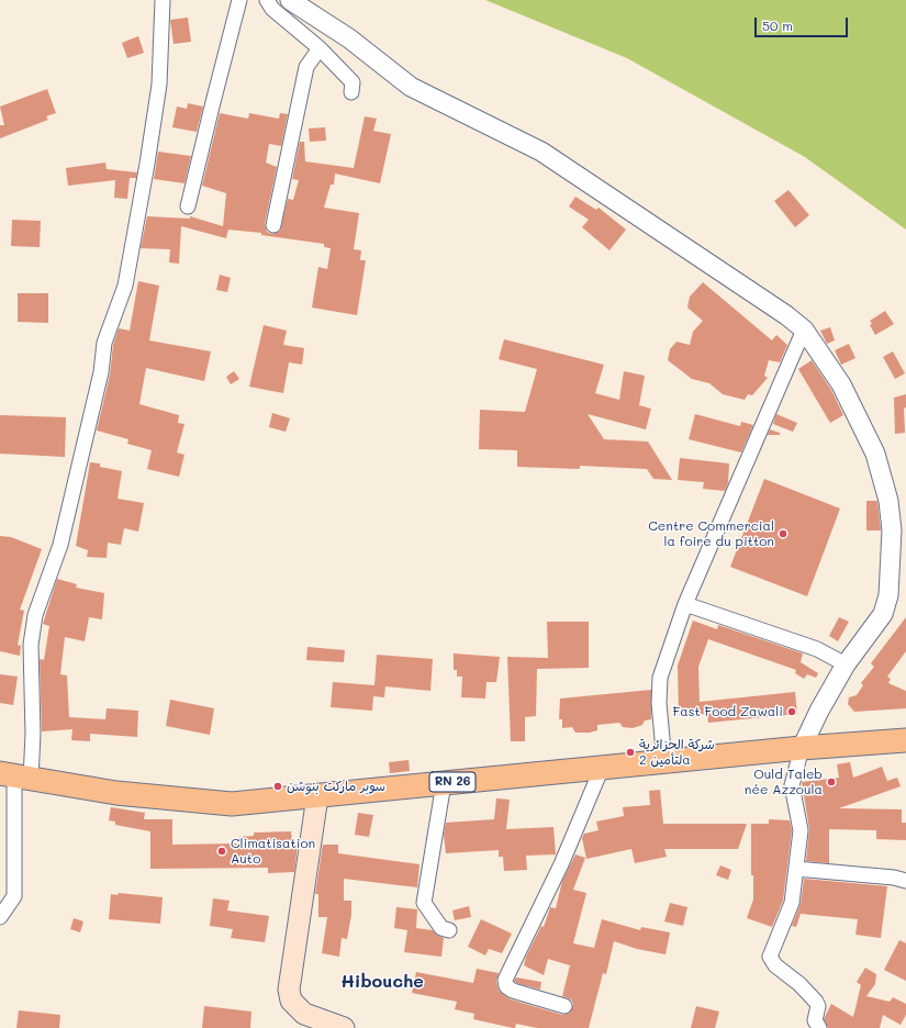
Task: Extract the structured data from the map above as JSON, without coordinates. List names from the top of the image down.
{
  "streets": {
    "main road": ["RN 26"]
  },
  "districts": ["Hibouche"],
  "places": [
    "Centre Commercial la foire du pitton",
    "Fast Food Zawali",
    "شركة الجزائرية لتأمين 2a",
    "Ould Taleb née Azzoula",
    "سوبر ماركت بنوشن",
    "Climatisation Auto"
  ],
  "scale_bar": "50 m"
}
